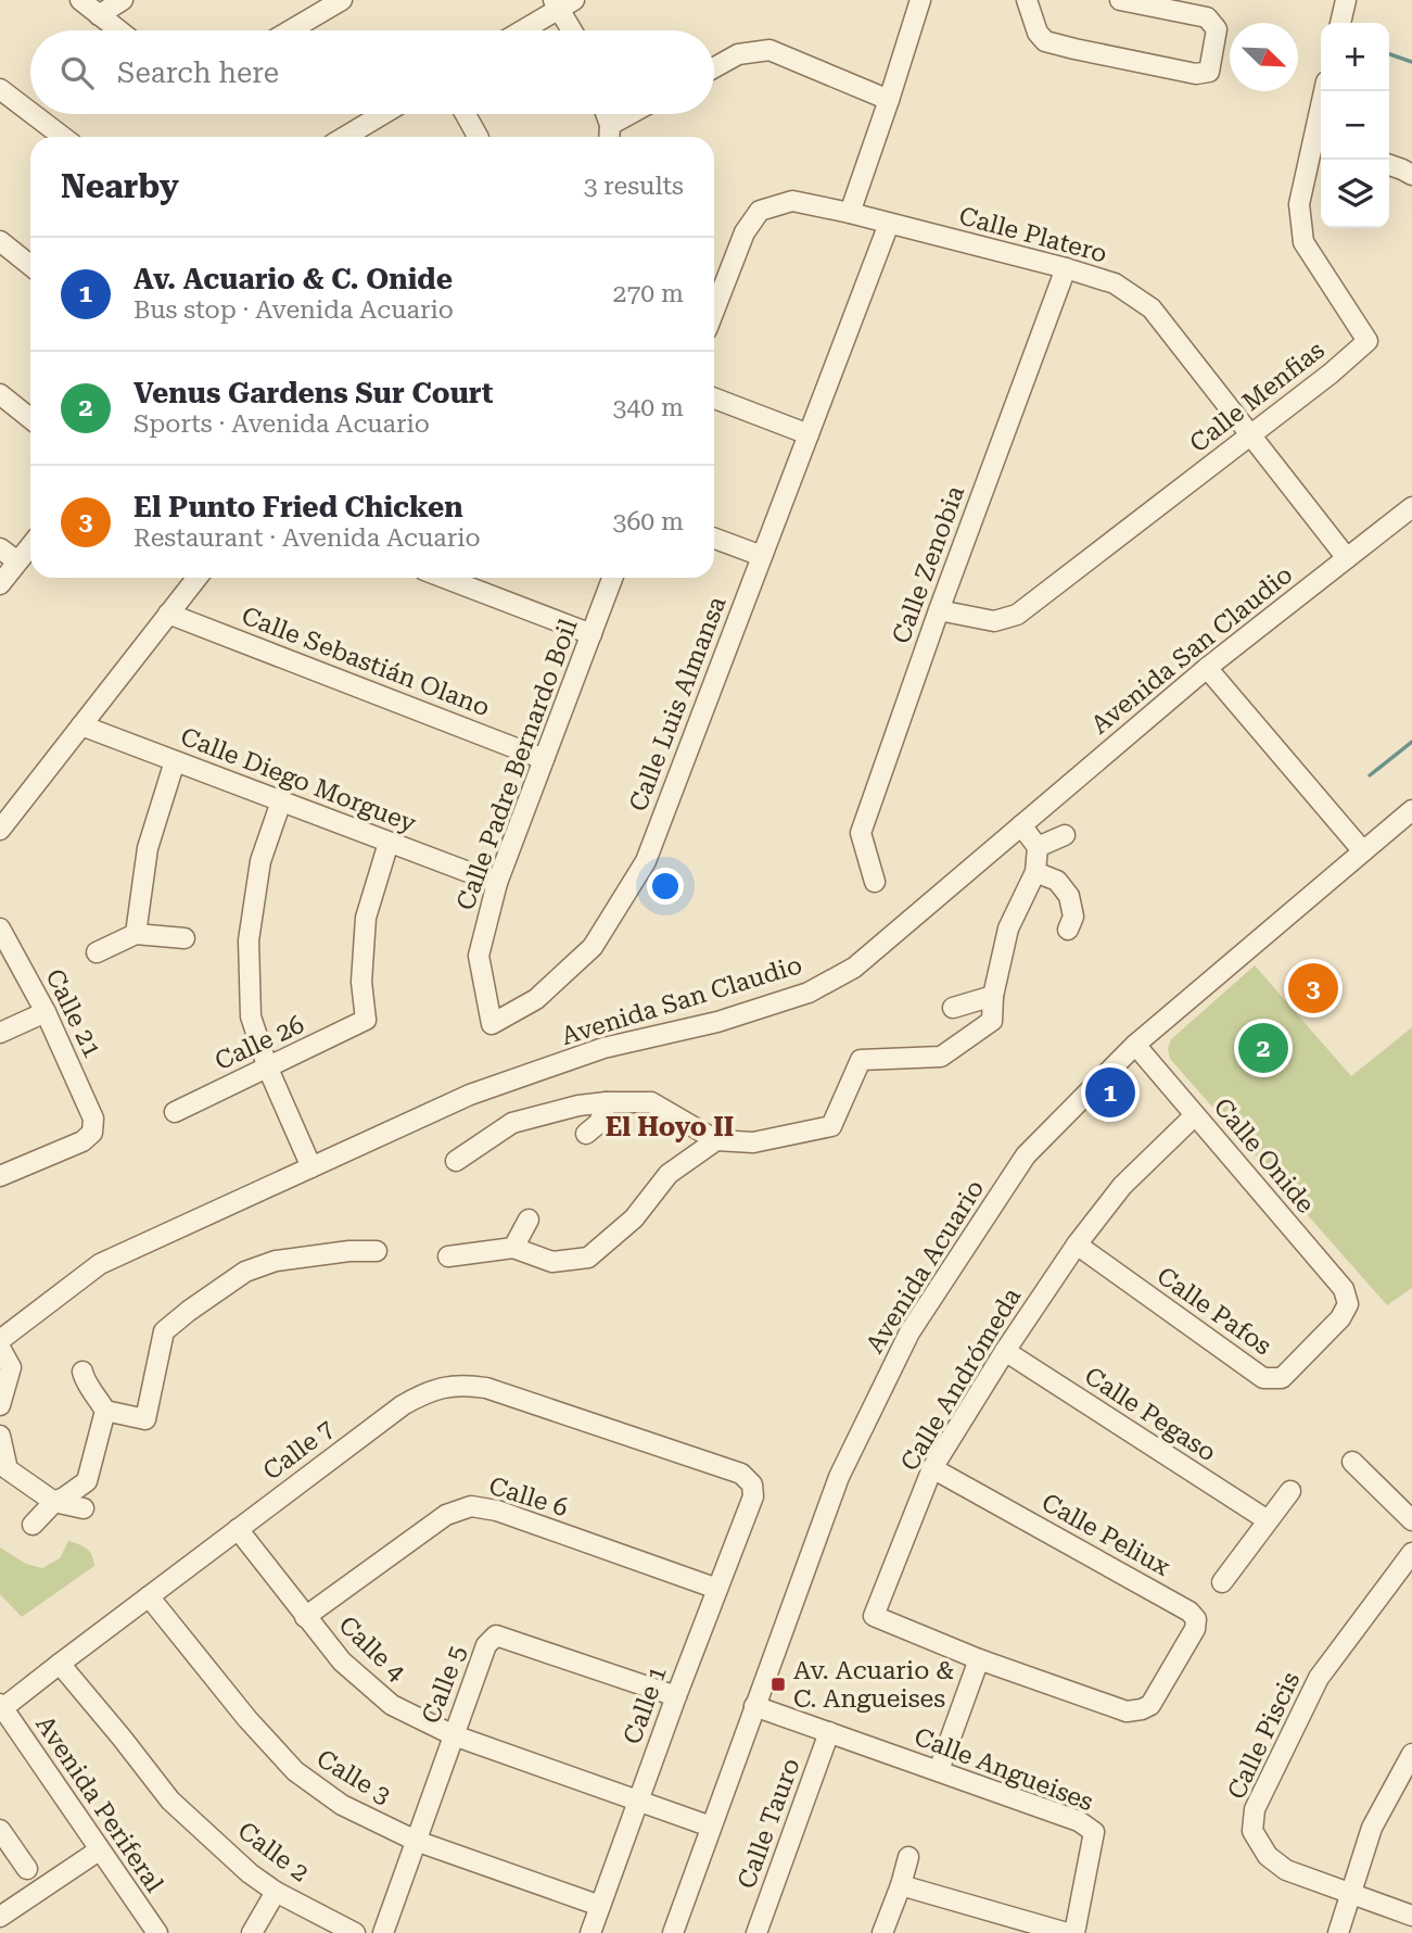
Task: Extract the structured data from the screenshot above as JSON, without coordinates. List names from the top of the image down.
{
  "streets": {
    "street": [
      "Calle Platero",
      "Calle Menfias",
      "Calle Zenobia",
      "Avenida San Claudio",
      "Calle Sebastián Olano",
      "Calle Luis Almansa",
      "Calle Padre Bernardo Boil",
      "Calle Diego Morguey",
      "Calle 21",
      "Calle 26",
      "Calle Onide",
      "Avenida Acuario",
      "Calle Pafos",
      "Calle Andrómeda",
      "Calle Pegaso",
      "Calle 7",
      "Calle 6",
      "Calle Peliux",
      "Calle 4",
      "Calle 5",
      "Calle 1",
      "Calle Piscis",
      "Calle Angueises",
      "Calle 3",
      "Avenida Periferal",
      "Calle Tauro",
      "Calle 2"
    ]
  },
  "crossings": [
    ["Calle Platero", "Calle Menfias"],
    ["Calle Platero", "Calle Zenobia"],
    ["Calle Platero", "Avenida San Claudio"],
    ["Calle Platero", "Calle Luis Almansa"],
    ["Calle Menfias", "Calle Zenobia"],
    ["Calle Sebastián Olano", "Calle Padre Bernardo Boil"],
    ["Calle Luis Almansa", "Calle Padre Bernardo Boil"],
    ["Calle Padre Bernardo Boil", "Calle Diego Morguey"],
    ["Calle Diego Morguey", "Calle 26"],
    ["Calle Onide", "Avenida Acuario"],
    ["Calle Onide", "Calle Pafos"],
    ["Calle Onide", "Calle Andrómeda"],
    ["Avenida Acuario", "Calle 4"],
    ["Avenida Acuario", "Calle Angueises"],
    ["Calle Pafos", "Calle Andrómeda"],
    ["Calle Andrómeda", "Calle Pegaso"],
    ["Calle Andrómeda", "Calle Peliux"],
    ["Calle 7", "Calle 4"],
    ["Calle 7", "Calle 1"],
    ["Calle 7", "Calle 3"],
    ["Calle 7", "Avenida Periferal"],
    ["Calle 7", "Calle 2"],
    ["Calle 6", "Calle 4"],
    ["Calle 6", "Calle 1"],
    ["Calle 4", "Calle 5"],
    ["Calle 4", "Calle 1"],
    ["Calle 5", "Calle 1"],
    ["Calle 5", "Calle 3"],
    ["Calle 1", "Calle 3"],
    ["Calle Angueises", "Calle Tauro"]
  ],
  "districts": ["El Hoyo II"],
  "places": {
    "transit": ["Av. Acuario & C. Angueises"]
  },
  "north": "bottom right",
  "page": {
    "map_buttons": ["+", "−"],
    "search": "Search here",
    "heading": ["Nearby", "3 results"],
    "list": [
      {
        "mark": "1",
        "name": "Av. Acuario & C. Onide",
        "note": "Bus stop · Avenida Acuario",
        "value": "270 m"
      },
      {
        "mark": "2",
        "name": "Venus Gardens Sur Court",
        "note": "Sports · Avenida Acuario",
        "value": "340 m"
      },
      {
        "mark": "3",
        "name": "El Punto Fried Chicken",
        "note": "Restaurant · Avenida Acuario",
        "value": "360 m"
      }
    ],
    "pins": ["3", "2", "1"]
  }
}
